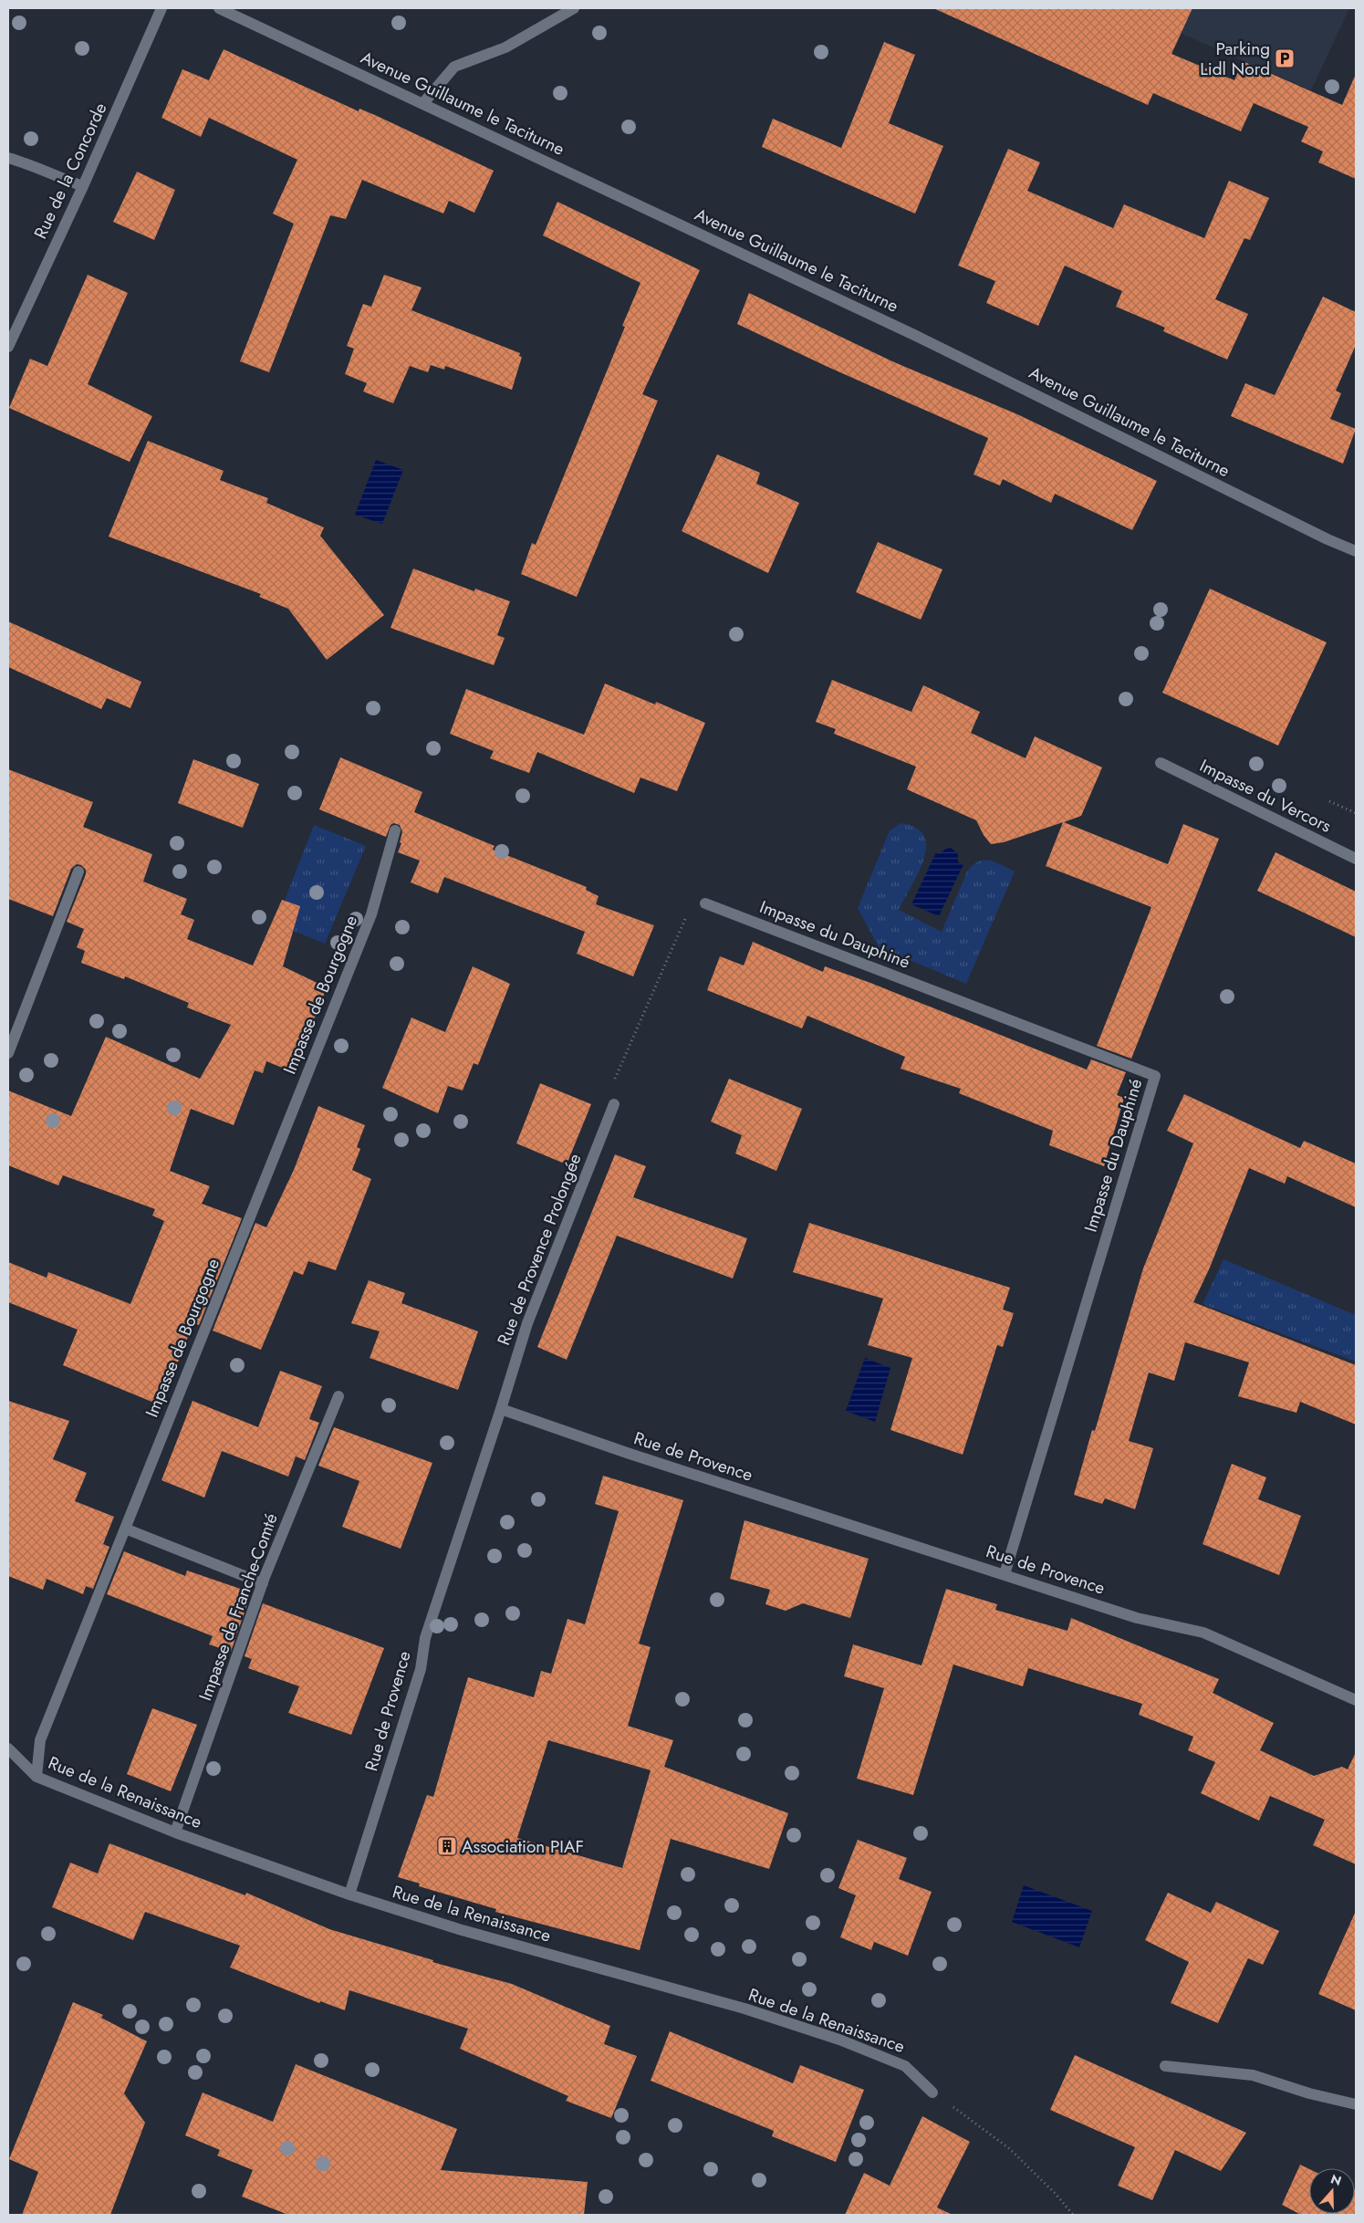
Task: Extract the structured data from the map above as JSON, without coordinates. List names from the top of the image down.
{
  "streets": {
    "street": [
      "Avenue Guillaume le Taciturne",
      "Rue de la Concorde",
      "Impasse du Vercors",
      "Impasse du Dauphiné",
      "Impasse de Bourgogne",
      "Rue de Provence Prolongée",
      "Rue de Provence",
      "Impasse de Franche-Comté",
      "Rue de la Renaissance"
    ]
  },
  "crossings": [
    ["Impasse du Dauphiné", "Rue de Provence"],
    ["Impasse de Bourgogne", "Rue de la Renaissance"],
    ["Rue de Provence Prolongée", "Rue de Provence"],
    ["Rue de Provence", "Rue de la Renaissance"],
    ["Impasse de Franche-Comté", "Rue de la Renaissance"]
  ],
  "places": {
    "parking": ["Parking Lidl Nord"],
    "building": ["Association PIAF"]
  },
  "north": "top"
}
